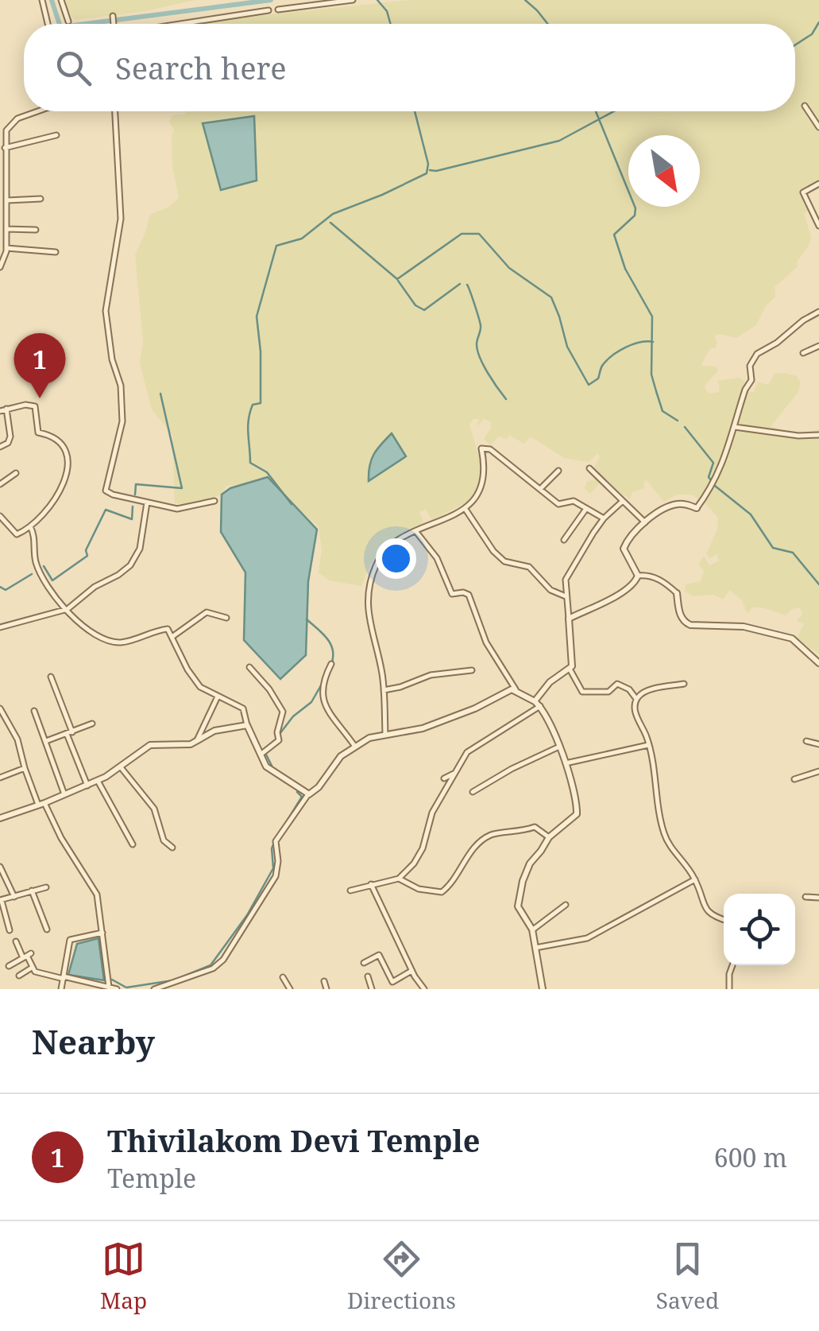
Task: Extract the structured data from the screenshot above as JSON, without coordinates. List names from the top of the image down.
{
  "north": "bottom right",
  "page": {
    "search": "Search here",
    "pins": "1",
    "heading": "Nearby",
    "list": [
      {
        "mark": "1",
        "name": "Thivilakom Devi Temple",
        "note": "Temple",
        "value": "600 m"
      }
    ],
    "nav": ["Map", "Directions", "Saved"]
  }
}
